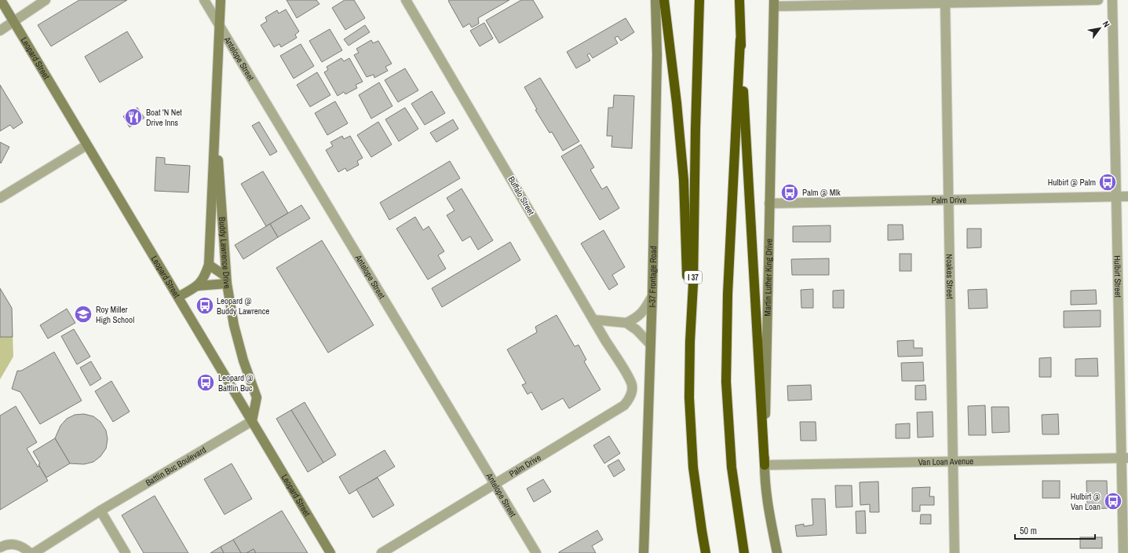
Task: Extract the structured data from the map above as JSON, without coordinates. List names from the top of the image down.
{
  "streets": {
    "highway": ["I 37"],
    "main road": [
      "Leopard Street",
      "Buddy Lawrence Drive",
      "I-37 Frontage Road",
      "Martin Luther King Drive"
    ],
    "street": [
      "Antelope Street",
      "Buffalo Street",
      "Palm Drive",
      "Noakes Street",
      "Hulbirt Street",
      "Van Loan Avenue",
      "Battlin Buc Boulevard"
    ]
  },
  "crossings": [
    ["Leopard Street", "Buddy Lawrence Drive"],
    ["Leopard Street", "Battlin Buc Boulevard"],
    ["Antelope Street", "Palm Drive"],
    ["Antelope Street", "Buddy Lawrence Drive"],
    ["Buffalo Street", "Palm Drive"],
    ["Palm Drive", "Noakes Street"],
    ["Palm Drive", "Hulbirt Street"],
    ["Palm Drive", "Martin Luther King Drive"],
    ["Buddy Lawrence Drive", "Battlin Buc Boulevard"],
    ["Noakes Street", "Van Loan Avenue"],
    ["Hulbirt Street", "Van Loan Avenue"],
    ["Martin Luther King Drive", "Van Loan Avenue"]
  ],
  "places": {
    "restaurant": ["Boat 'N Net Drive Inns"],
    "bus stop": [
      "Hulbirt @ Palm",
      "Palm @ Mlk",
      "Leopard @ Buddy Lawrence",
      "Leopard @ Battlin Buc",
      "Hulbirt @ Van Loan"
    ],
    "school or university": ["Roy Miller High School"]
  },
  "scale_bar": "50 m",
  "north": "top right"
}
